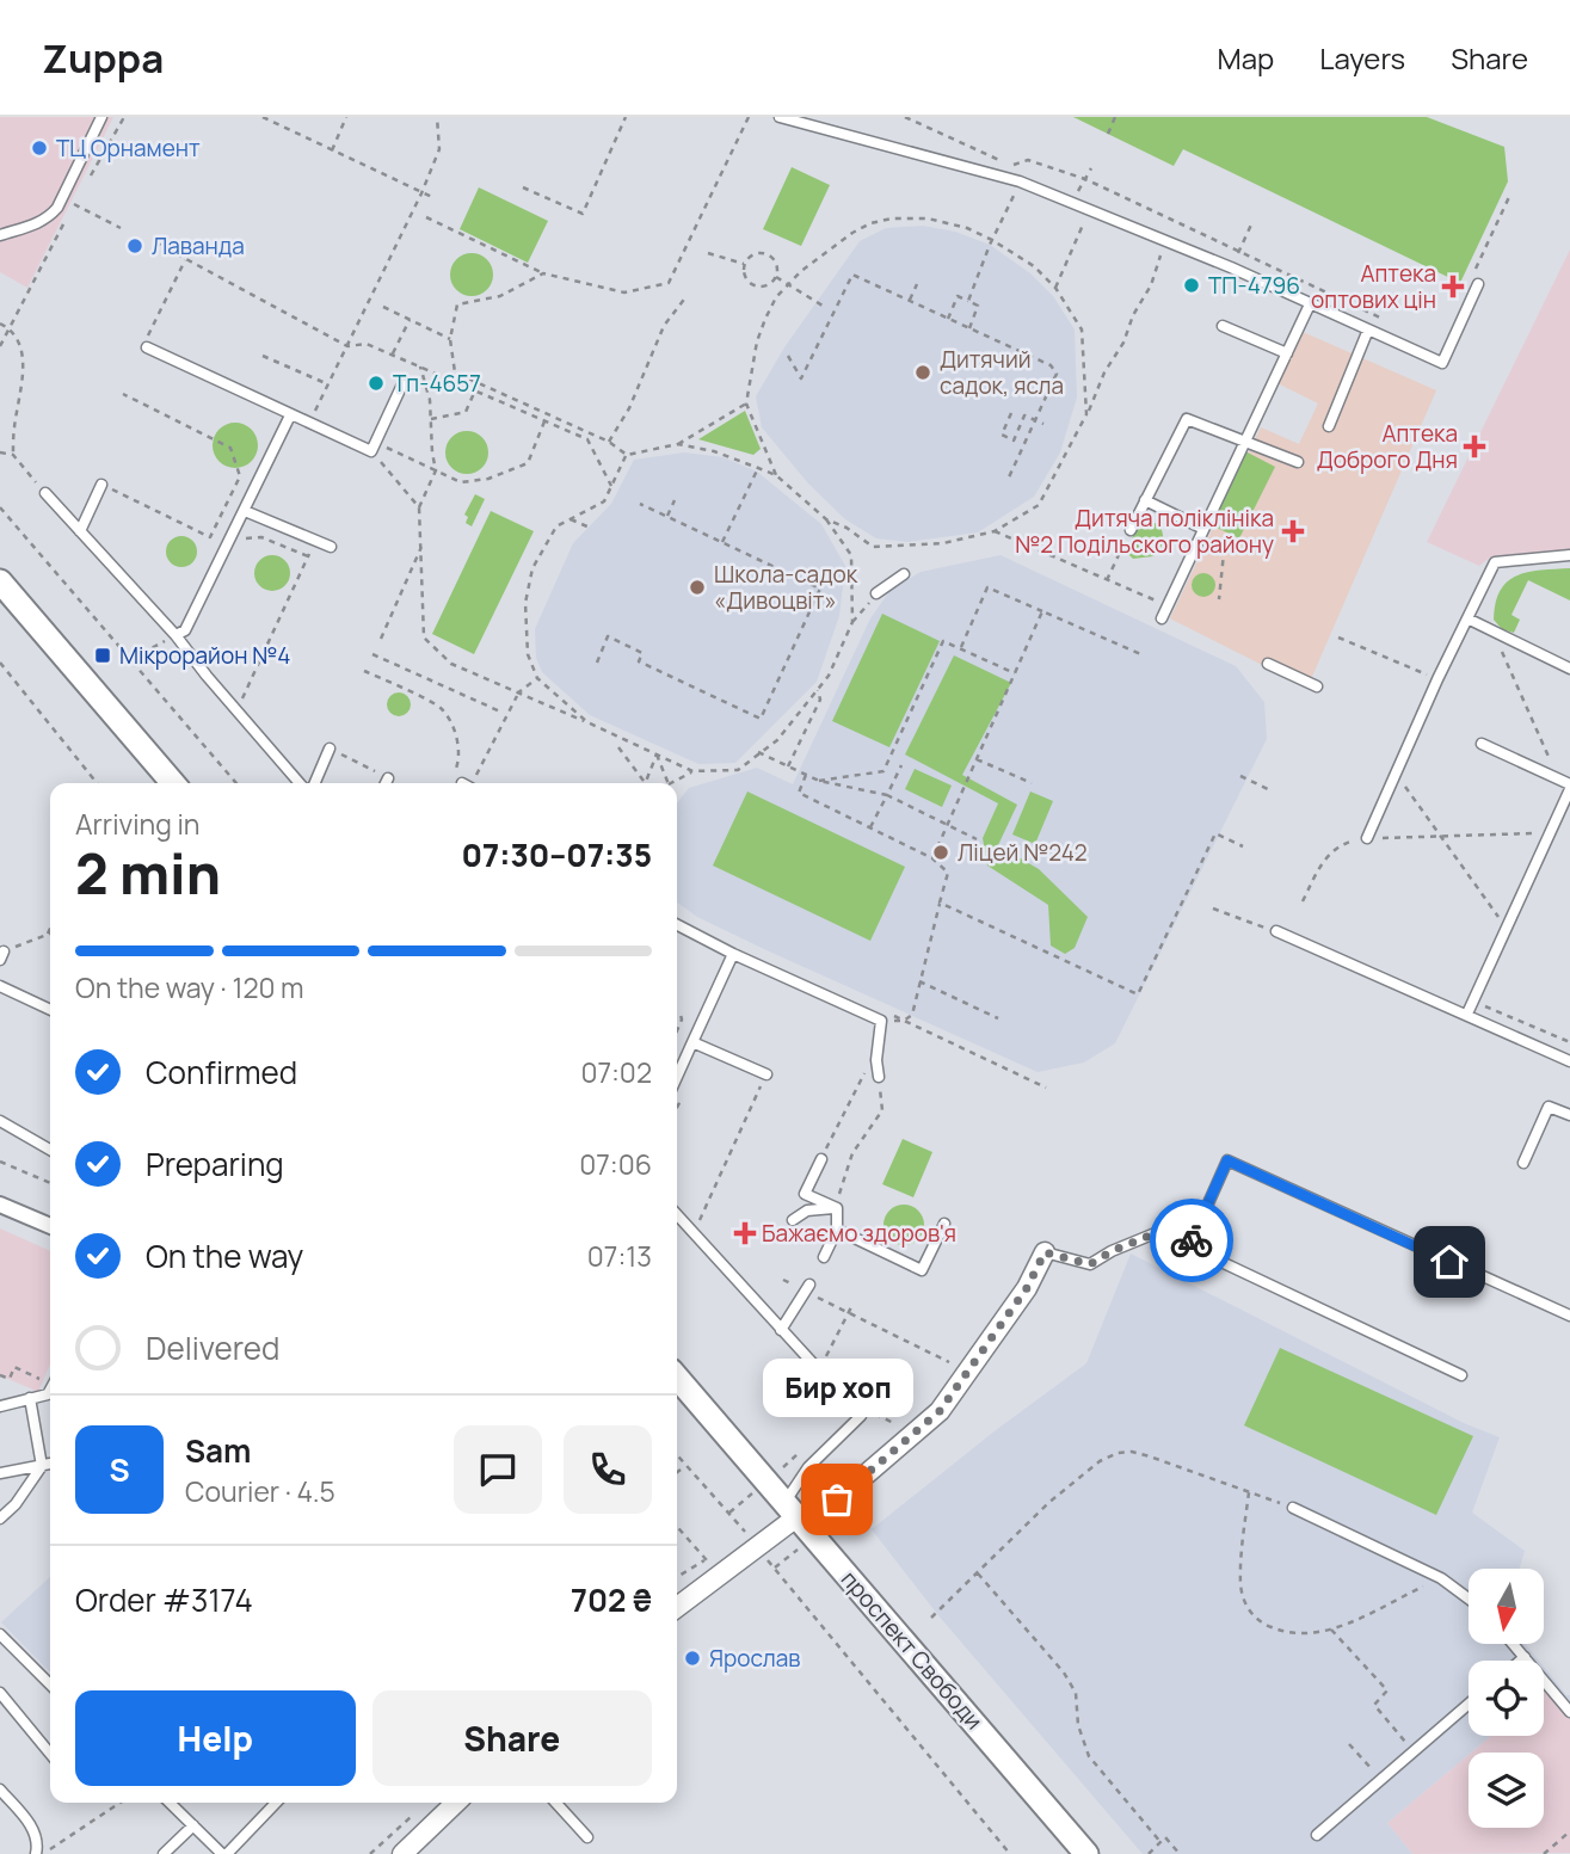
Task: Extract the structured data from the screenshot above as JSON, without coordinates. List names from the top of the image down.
{
  "streets": {
    "street": ["проспект Свободи"]
  },
  "places": {
    "other": [
      "ТЦ Орнамент",
      "Лаванда",
      "ТП-4796",
      "Дитячий садок, ясла",
      "Тп-4657",
      "Школа-садок «Дивоцвіт»",
      "Ліцей №242",
      "Бир хоп",
      "Ярослав"
    ],
    "health": [
      "Аптека оптових цін",
      "Аптека Доброго Дня",
      "Дитяча поліклініка №2 Подільского району",
      "Бажаємо здоров'я"
    ],
    "transit": ["Мікрорайон №4"]
  },
  "north": "bottom",
  "page": {
    "header": "Zuppa",
    "nav": ["Map", "Layers", "Share"],
    "heading": ["2 min", "Arriving in", "07:30–07:35"],
    "panel": [
      "Sam",
      "Courier · 4.5",
      "Order #3174",
      "702 ₴"
    ],
    "bar": "On the way · 120 m",
    "list": [
      ["Confirmed", "07:02"],
      ["Preparing", "07:06"],
      ["On the way", "07:13"],
      "Delivered"
    ],
    "bubble": "Бир хоп",
    "round": "S",
    "buttons": ["Help", "Share"]
  }
}
